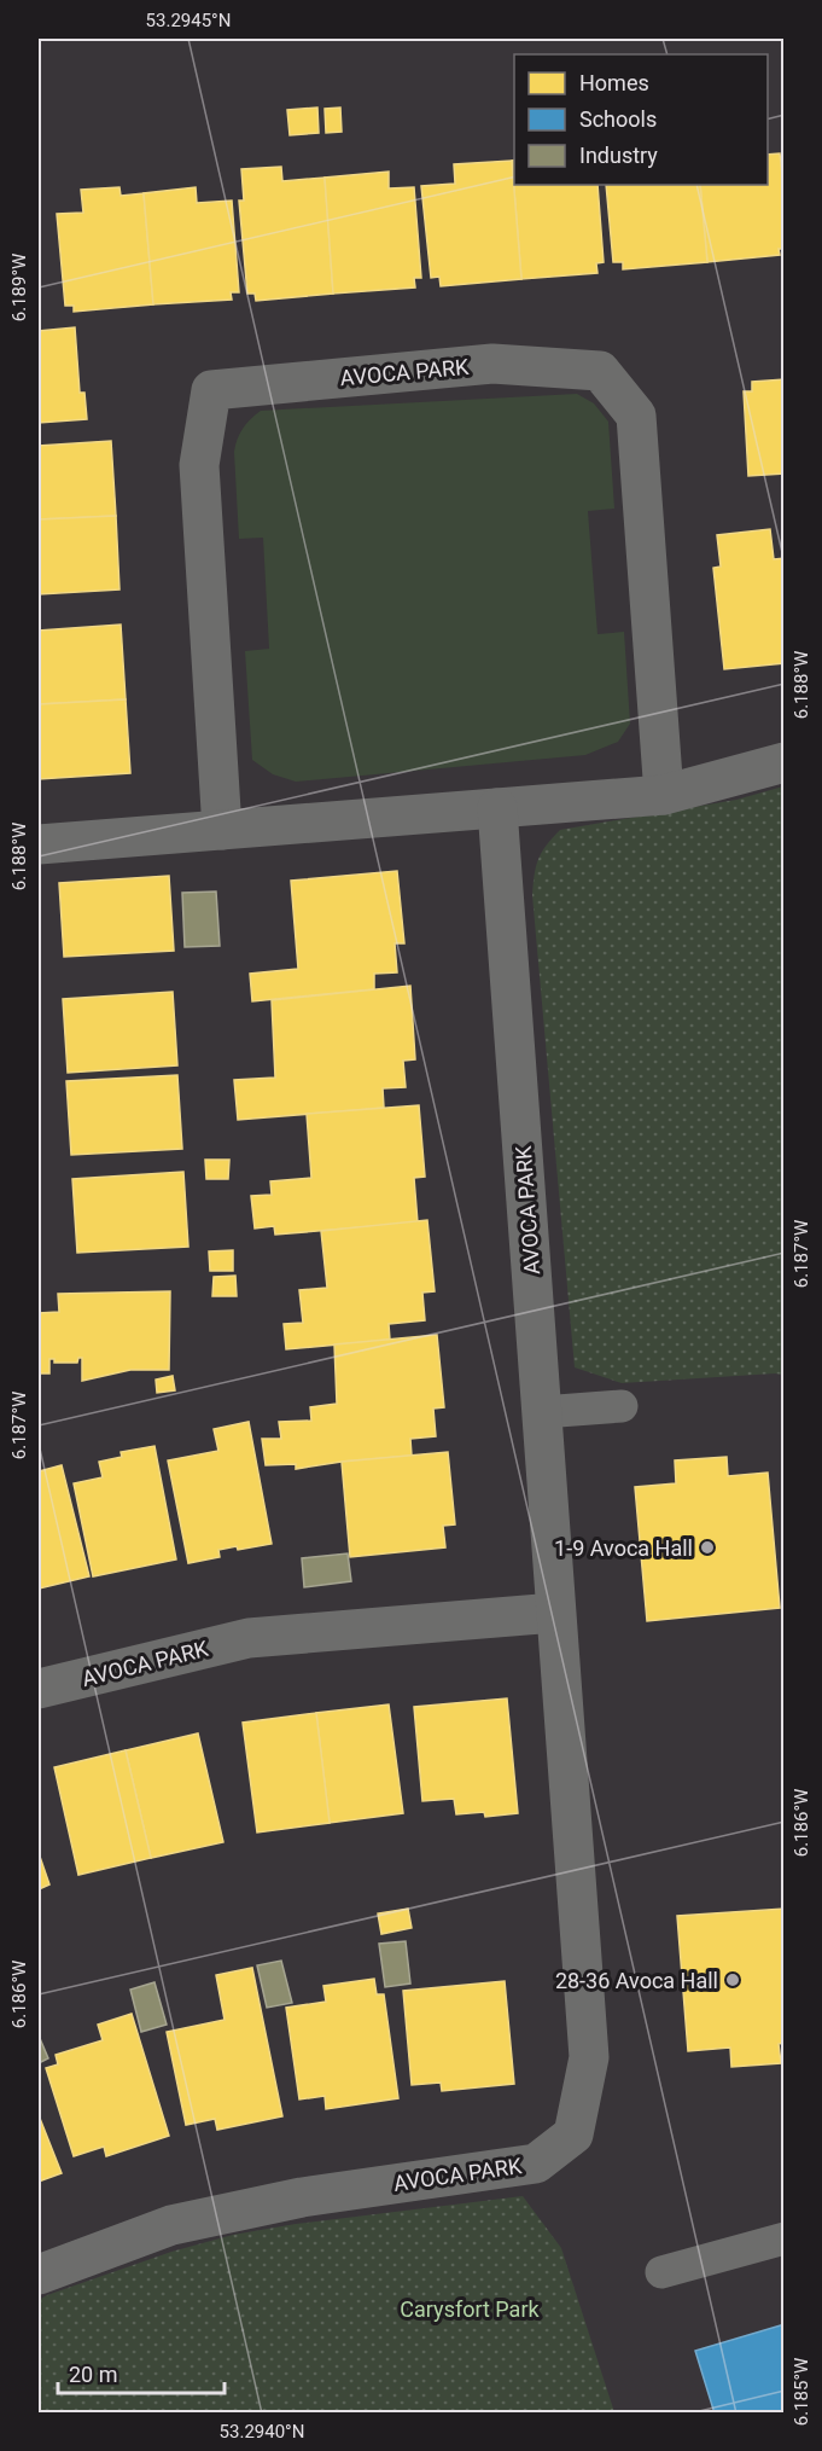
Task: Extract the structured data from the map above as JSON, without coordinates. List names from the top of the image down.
{
  "streets": {
    "street": ["AVOCA PARK"]
  },
  "parks": ["Carysfort Park"],
  "places": ["1-9 Avoca Hall", "28-36 Avoca Hall"],
  "legend": ["Homes", "Schools", "Industry"],
  "scale_bar": "20 m",
  "coordinates": [
    "53.2945°N",
    "6.189°W",
    "6.188°W",
    "6.187°W",
    "6.186°W",
    "6.185°W",
    "53.2940°N"
  ]
}
